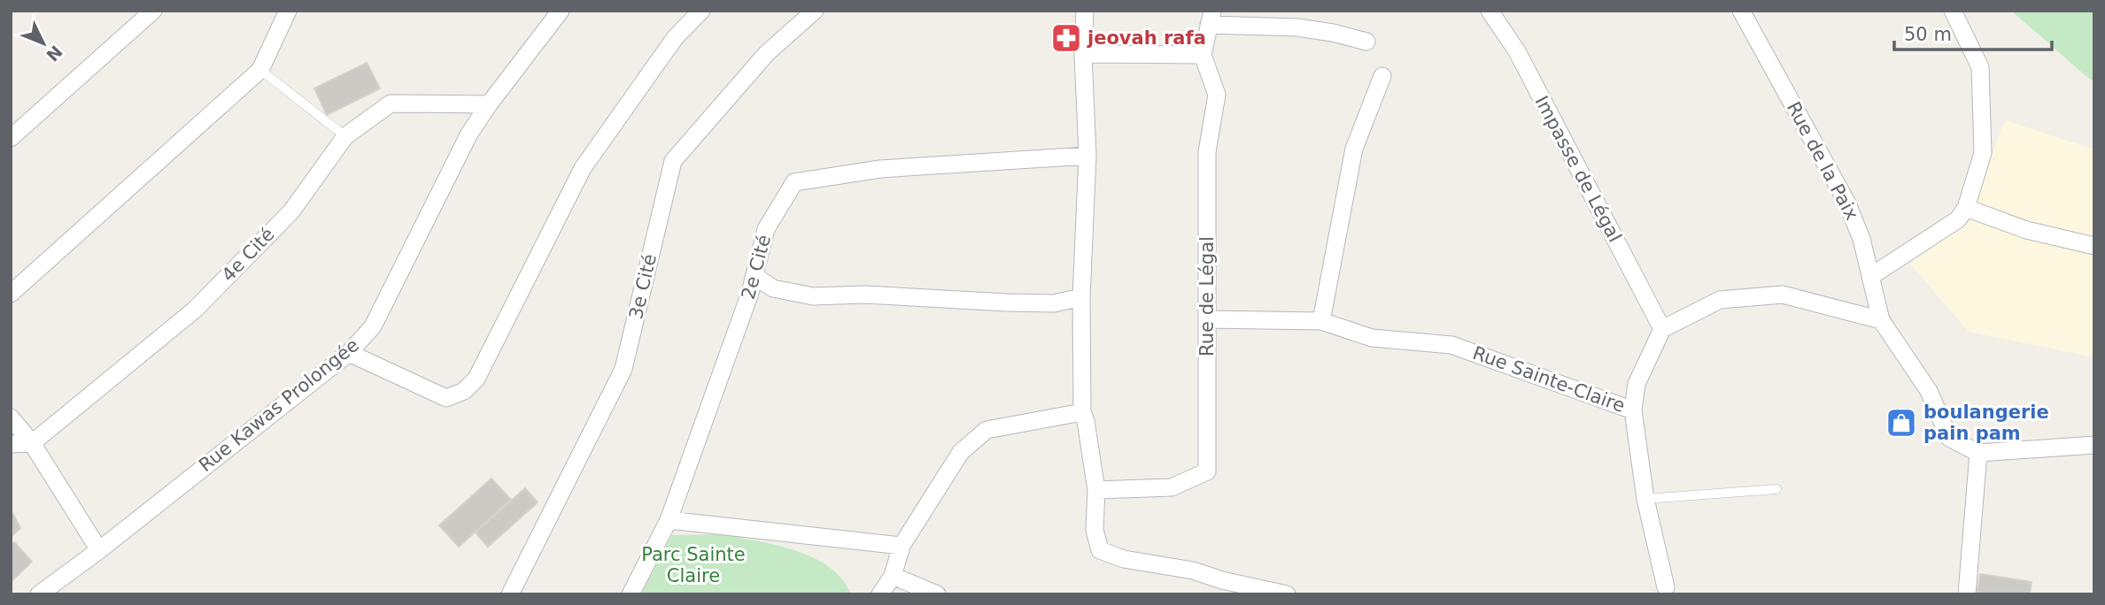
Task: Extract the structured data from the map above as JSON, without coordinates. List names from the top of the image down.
{
  "streets": {
    "street": [
      "Rue de la Paix",
      "Impasse de Légal",
      "4e Cité",
      "2e Cité",
      "3e Cité",
      "Rue de Légal",
      "Rue Sainte-Claire",
      "Rue Kawas Prolongée"
    ]
  },
  "crossings": [
    ["Impasse de Légal", "Rue Sainte-Claire"],
    ["4e Cité", "Rue Kawas Prolongée"],
    ["Rue de Légal", "Rue Sainte-Claire"]
  ],
  "parks": ["Parc Sainte Claire"],
  "places": {
    "pharmacy": ["jeovah rafa"],
    "shop": ["boulangerie pain pam"]
  },
  "scale_bar": "50 m",
  "north": "bottom right"
}
